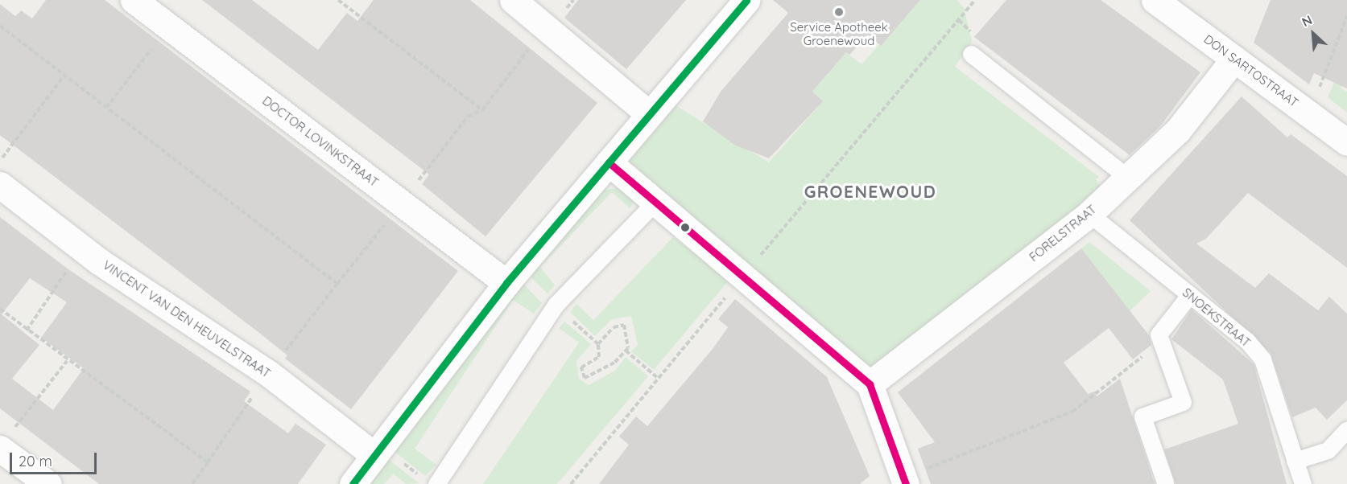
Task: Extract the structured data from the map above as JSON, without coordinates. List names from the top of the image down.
{
  "streets": {
    "street": [
      "DON SARTOSTRAAT",
      "DOCTOR LOVINKSTRAAT",
      "FORELSTRAAT",
      "VINCENT VAN DEN HEUVELSTRAAT"
    ],
    "lane": ["SNOEKSTRAAT"]
  },
  "crossings": [
    ["DON SARTOSTRAAT", "FORELSTRAAT"],
    ["FORELSTRAAT", "SNOEKSTRAAT"]
  ],
  "districts": ["GROENEWOUD"],
  "places": ["Service Apotheek Groenewoud"],
  "scale_bar": "20 m",
  "north": "top left"
}
